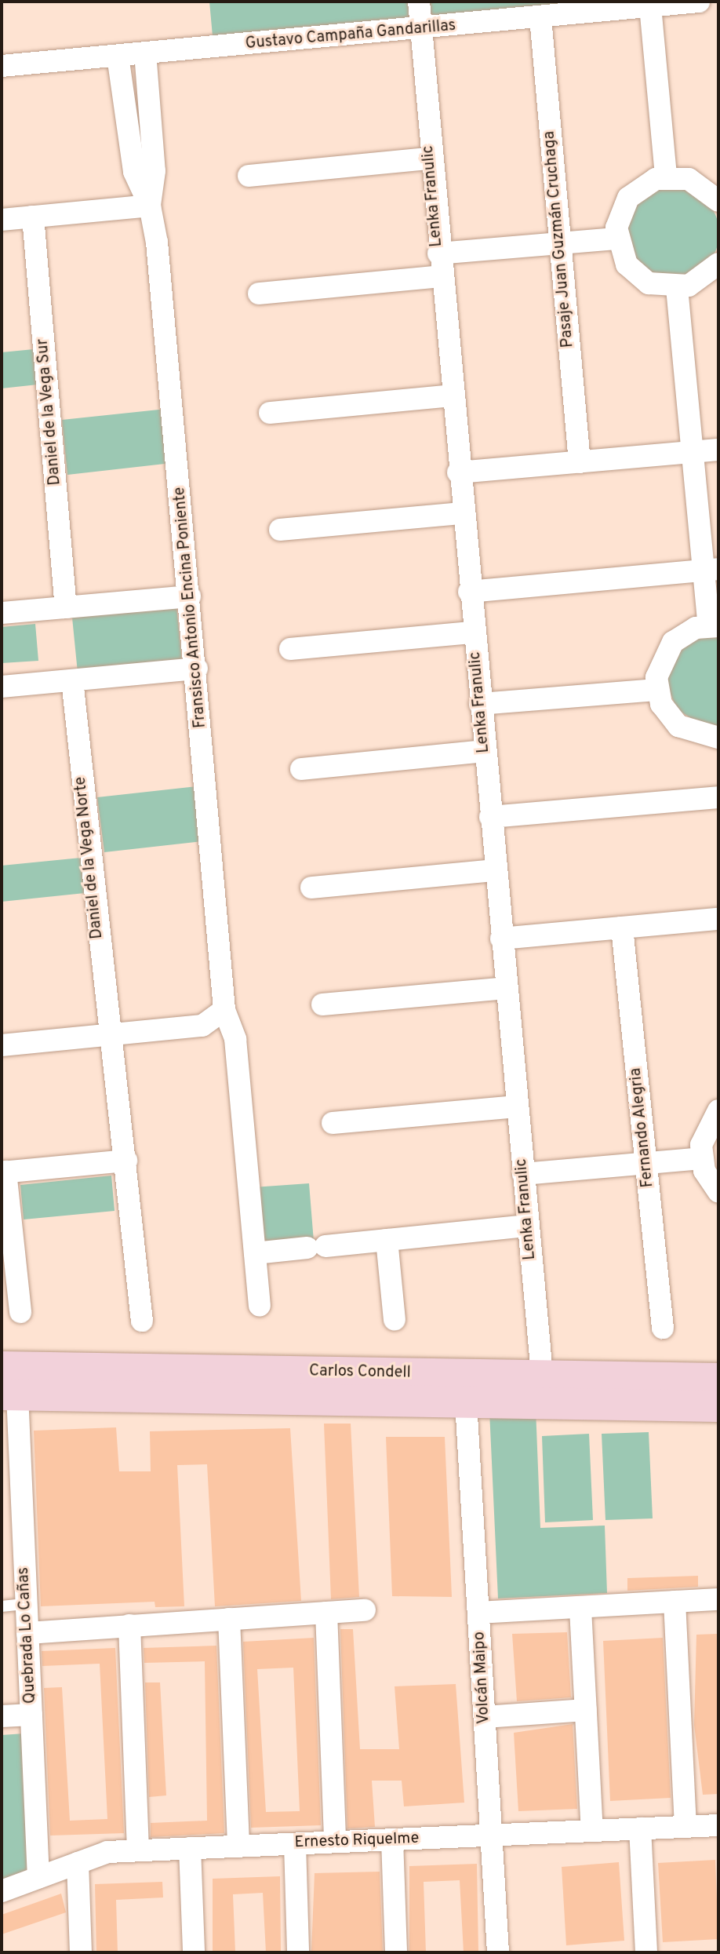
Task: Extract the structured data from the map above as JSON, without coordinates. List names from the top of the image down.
{
  "streets": {
    "street": [
      "Gustavo Campaña Gandarillas",
      "Lenka Franulic",
      "Pasaje Juan Guzmán Cruchaga",
      "Daniel de la Vega Sur",
      "Fransisco Antonio Encina Poniente",
      "Daniel de la Vega Norte",
      "Fernando Alegria",
      "Carlos Condell",
      "Quebrada Lo Cañas",
      "Volcán Maipo",
      "Ernesto Riquelme"
    ]
  },
  "crossings": [
    ["Gustavo Campaña Gandarillas", "Lenka Franulic"],
    ["Gustavo Campaña Gandarillas", "Pasaje Juan Guzmán Cruchaga"],
    ["Gustavo Campaña Gandarillas", "Fransisco Antonio Encina Poniente"],
    ["Lenka Franulic", "Carlos Condell"],
    ["Carlos Condell", "Quebrada Lo Cañas"],
    ["Carlos Condell", "Volcán Maipo"],
    ["Quebrada Lo Cañas", "Ernesto Riquelme"],
    ["Volcán Maipo", "Ernesto Riquelme"]
  ]
}
